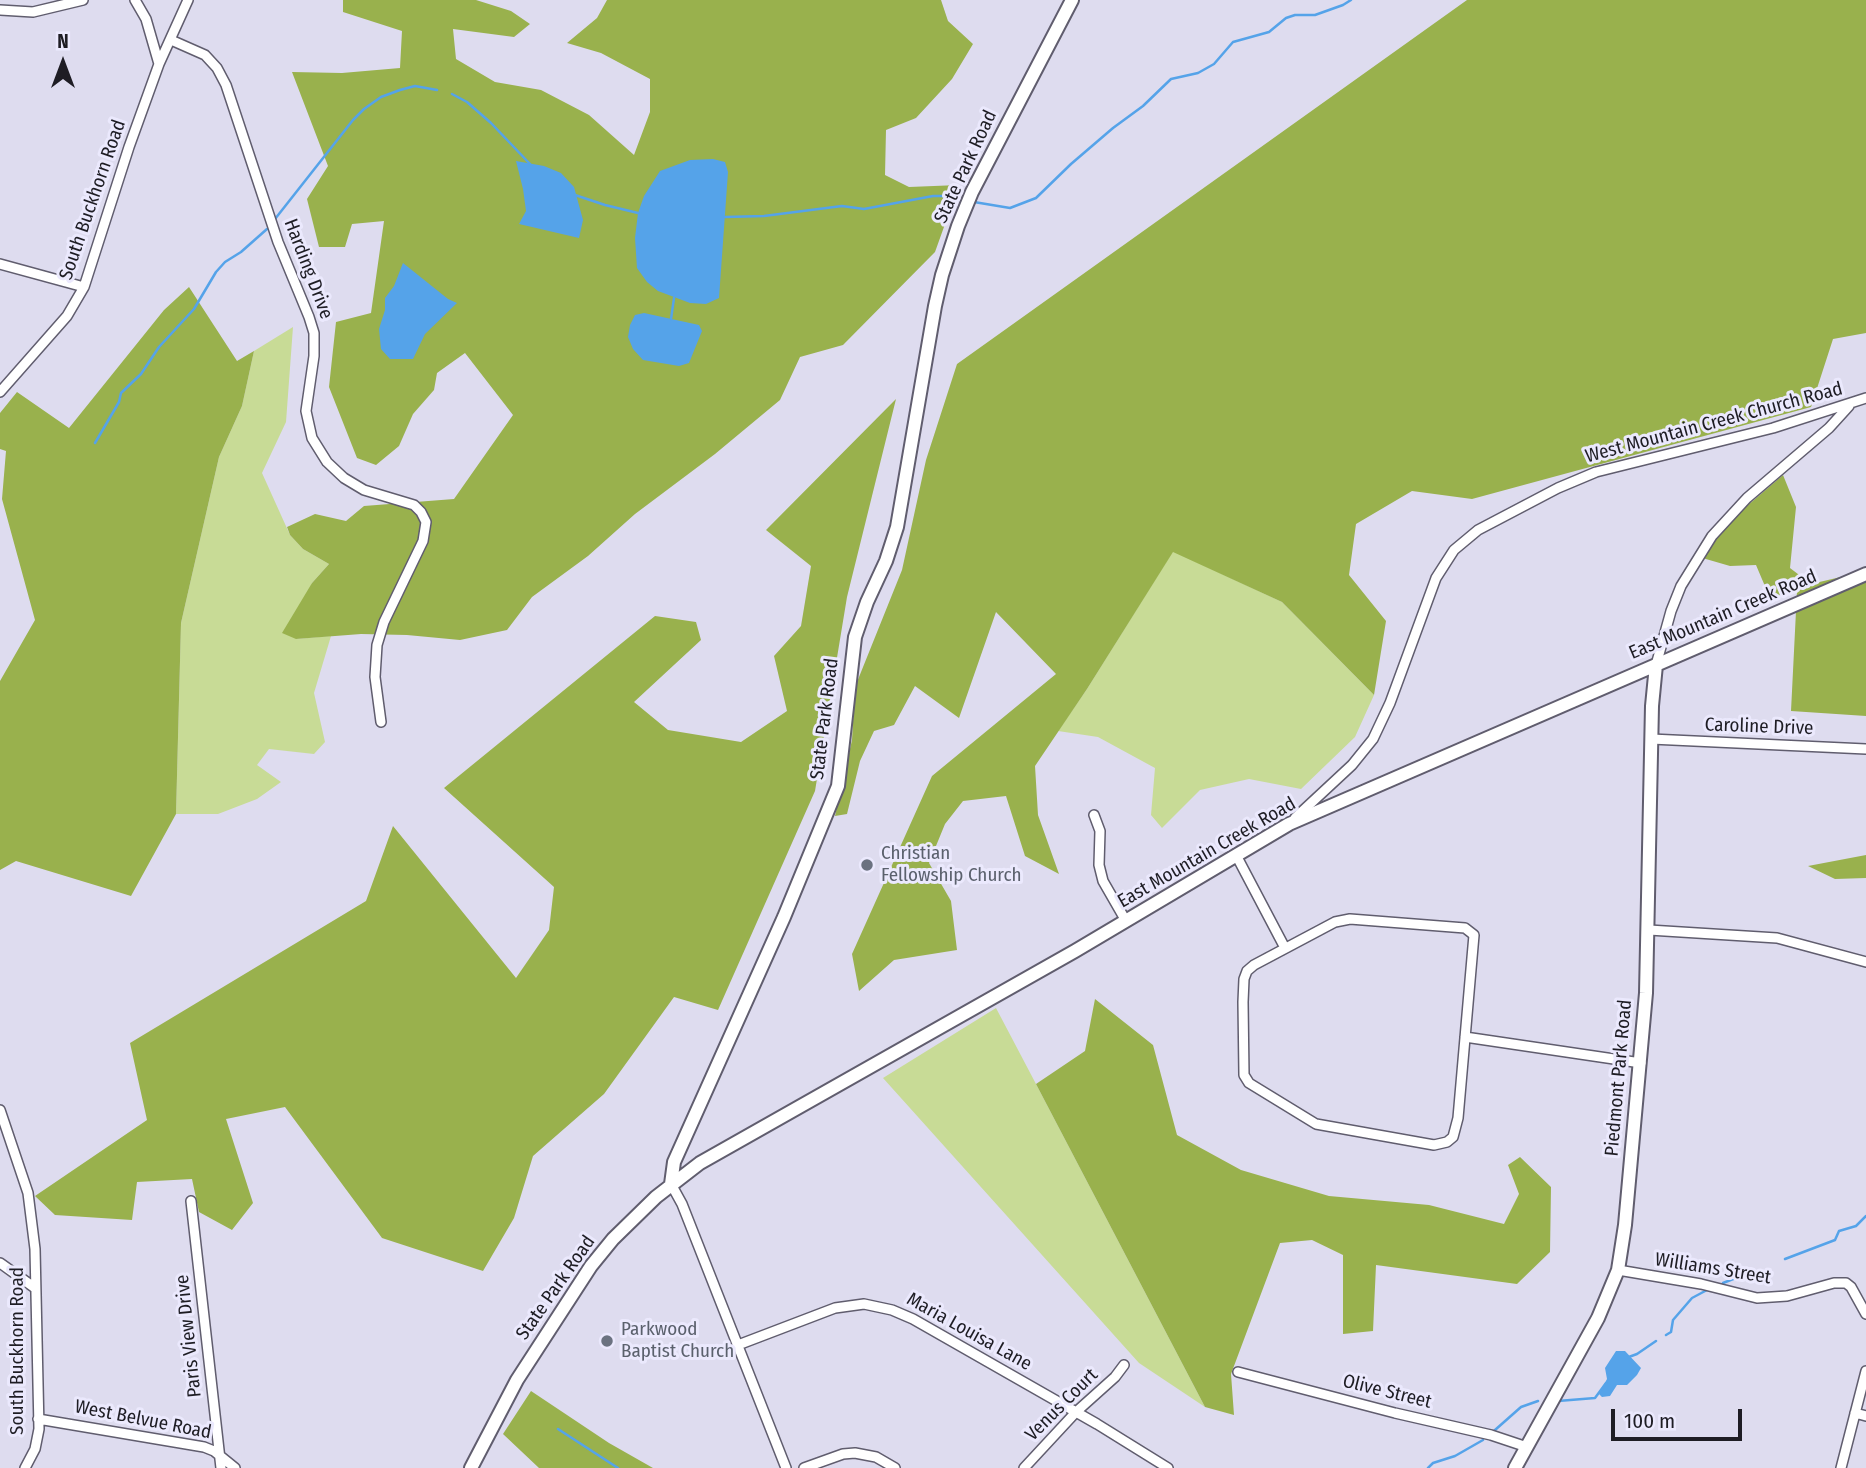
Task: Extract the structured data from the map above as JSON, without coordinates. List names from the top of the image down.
{
  "streets": {
    "street": [
      "State Park Road",
      "South Buckhorn Road",
      "Harding Drive",
      "West Mountain Creek Church Road",
      "East Mountain Creek Road",
      "Caroline Drive",
      "Piedmont Park Road",
      "Williams Street",
      "Maria Louisa Lane",
      "Paris View Drive",
      "Olive Street",
      "Venus Court",
      "West Belvue Road"
    ]
  },
  "crossings": [
    ["State Park Road", "East Mountain Creek Road"],
    ["South Buckhorn Road", "Harding Drive"],
    ["South Buckhorn Road", "West Belvue Road"],
    ["West Mountain Creek Church Road", "East Mountain Creek Road"],
    ["East Mountain Creek Road", "Piedmont Park Road"],
    ["Caroline Drive", "Piedmont Park Road"],
    ["Piedmont Park Road", "Williams Street"],
    ["Piedmont Park Road", "Olive Street"],
    ["Maria Louisa Lane", "Venus Court"],
    ["Paris View Drive", "West Belvue Road"]
  ],
  "places": ["Christian Fellowship Church", "Parkwood Baptist Church"],
  "scale_bar": "100 m",
  "north": "top"
}
